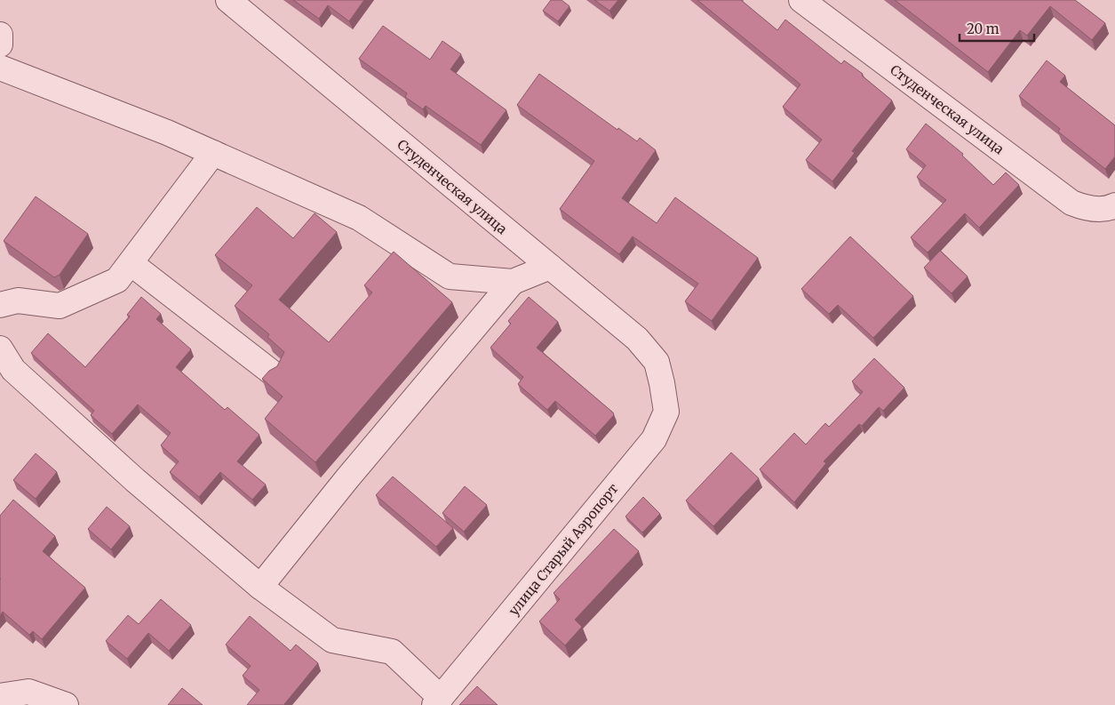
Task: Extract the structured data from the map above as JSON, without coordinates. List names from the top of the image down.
{
  "streets": {
    "street": ["Студенческая улица", "улица Старый Аэропорт"]
  },
  "crossings": [
    ["Студенческая улица", "улица Старый Аэропорт"]
  ],
  "scale_bar": "20 m"
}
